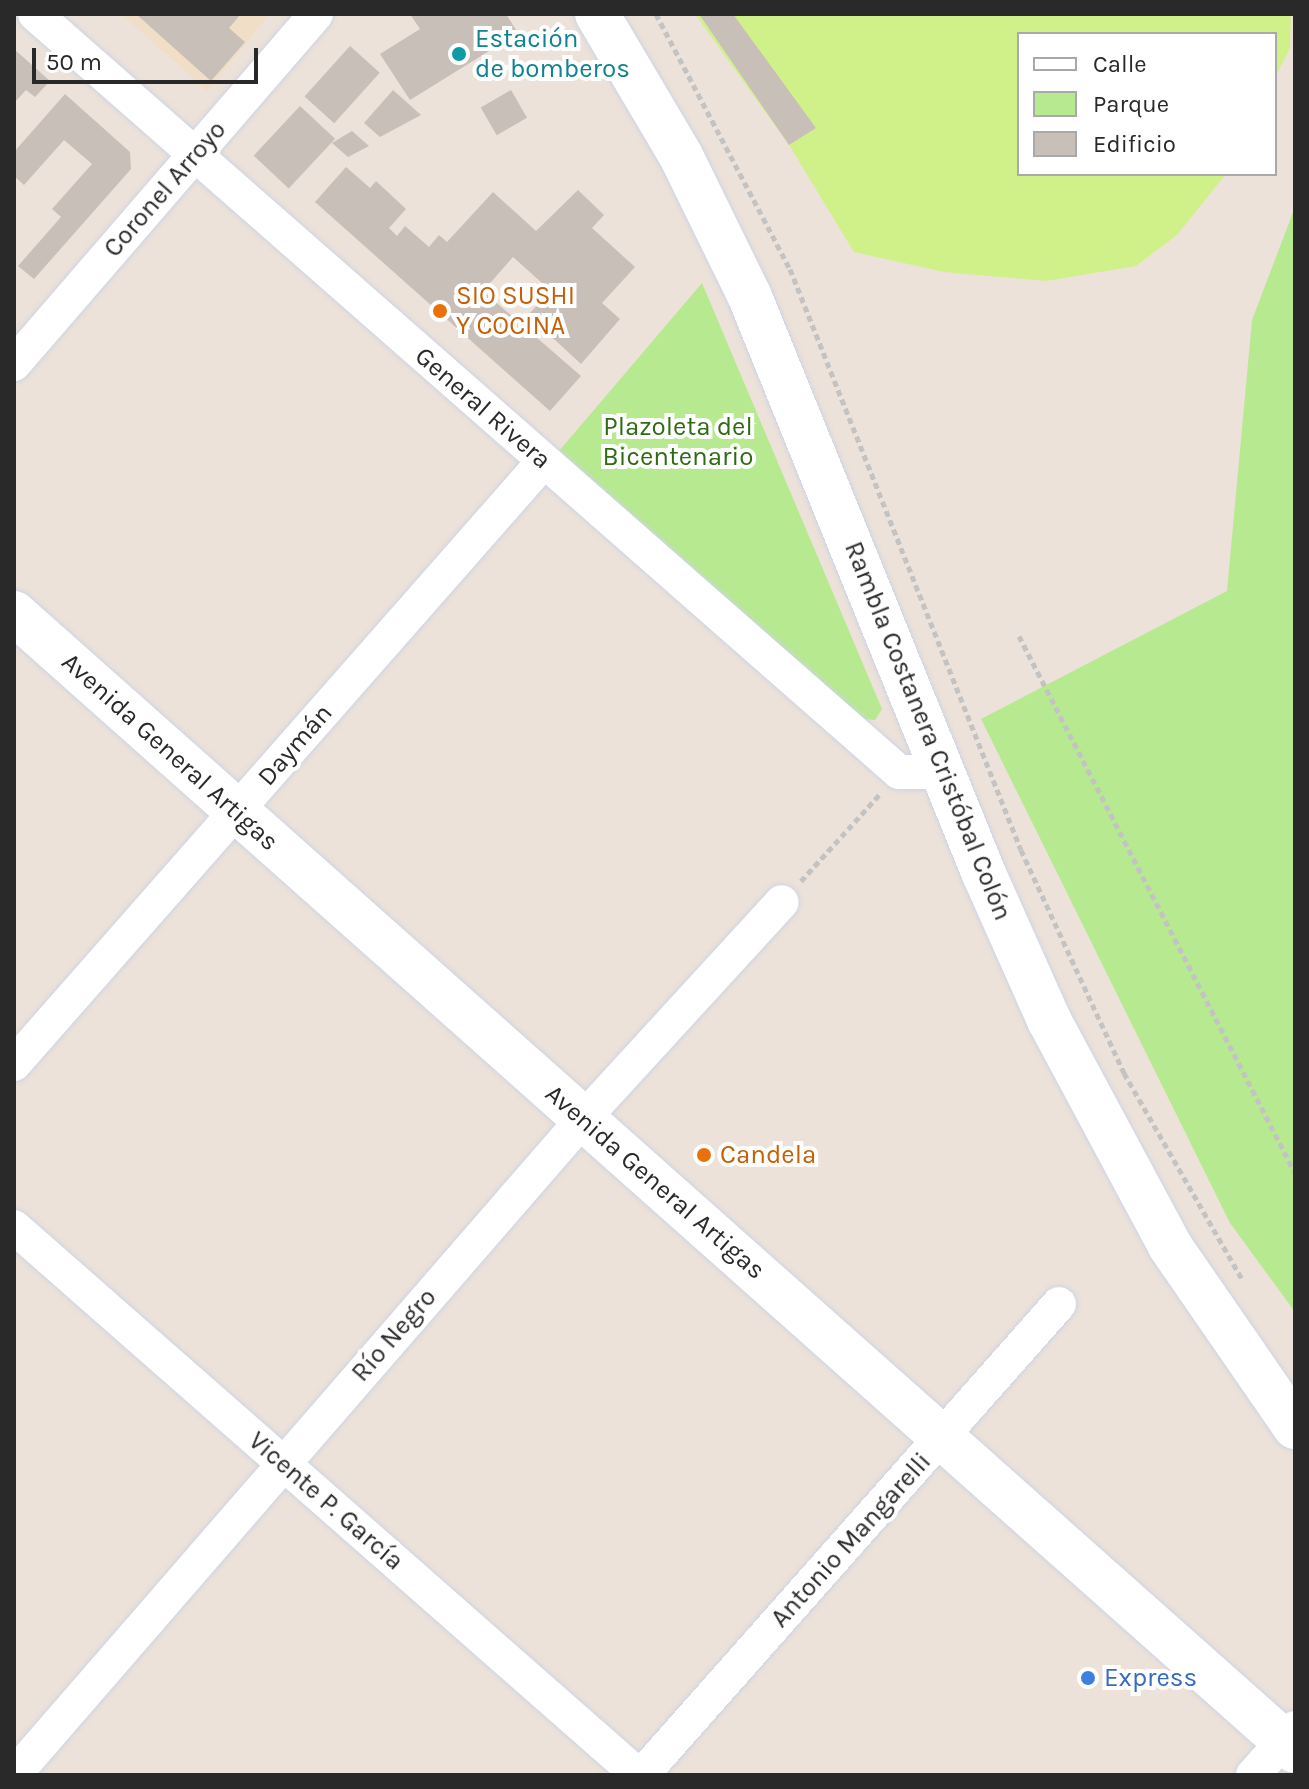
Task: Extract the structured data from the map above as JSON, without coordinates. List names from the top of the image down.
{
  "streets": {
    "street": [
      "Coronel Arroyo",
      "General Rivera",
      "Rambla Costanera Cristóbal Colón",
      "Daymán",
      "Avenida General Artigas",
      "Río Negro",
      "Vicente P. García",
      "Antonio Mangarelli"
    ]
  },
  "crossings": [
    ["Coronel Arroyo", "General Rivera"],
    ["General Rivera", "Daymán"],
    ["Daymán", "Avenida General Artigas"],
    ["Avenida General Artigas", "Río Negro"],
    ["Avenida General Artigas", "Antonio Mangarelli"],
    ["Río Negro", "Vicente P. García"],
    ["Vicente P. García", "Antonio Mangarelli"]
  ],
  "parks": ["Plazoleta del Bicentenario"],
  "places": [
    "Estación de bomberos",
    "SIO SUSHI Y COCINA",
    "Candela",
    "Express"
  ],
  "legend": ["Calle", "Parque", "Edificio"],
  "scale_bar": "50 m"
}
